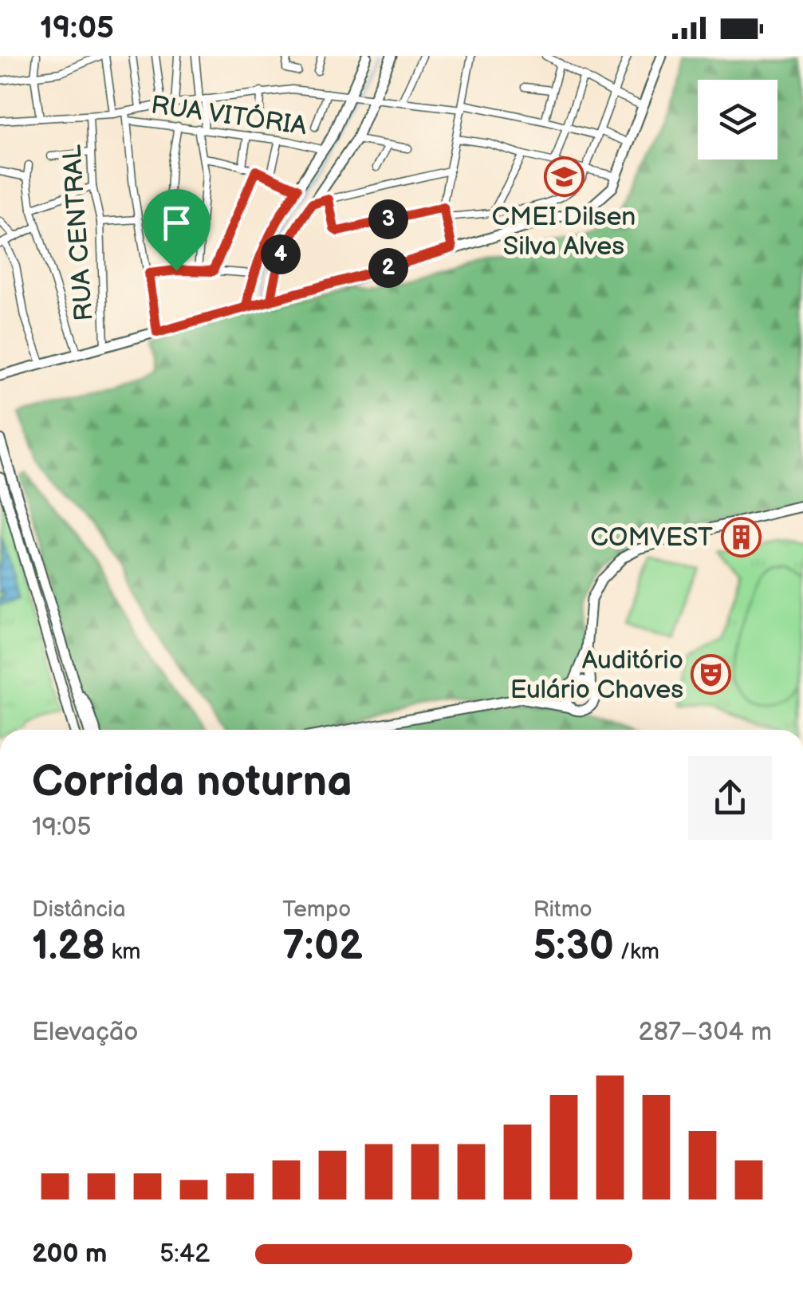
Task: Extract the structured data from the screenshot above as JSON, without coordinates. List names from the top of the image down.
{
  "streets": {
    "street": ["RUA VITÓRIA", "RUA CENTRAL"]
  },
  "places": {
    "school or university": ["CMEI Dilsen Silva Alves"],
    "building": ["COMVEST"],
    "theatre": ["Auditório Eulário Chaves"]
  },
  "page": {
    "status": "19:05",
    "pins": ["3", "4", "2"],
    "heading": ["Corrida noturna", "19:05"],
    "stats": [
      ["Distância", "1.28 km"],
      ["Tempo", "7:02"],
      ["Ritmo", "5:30 /km"]
    ],
    "chart": ["Elevação", "287–304 m"],
    "list": [
      {
        "name": "200 m",
        "note": "5:42"
      }
    ]
  }
}
